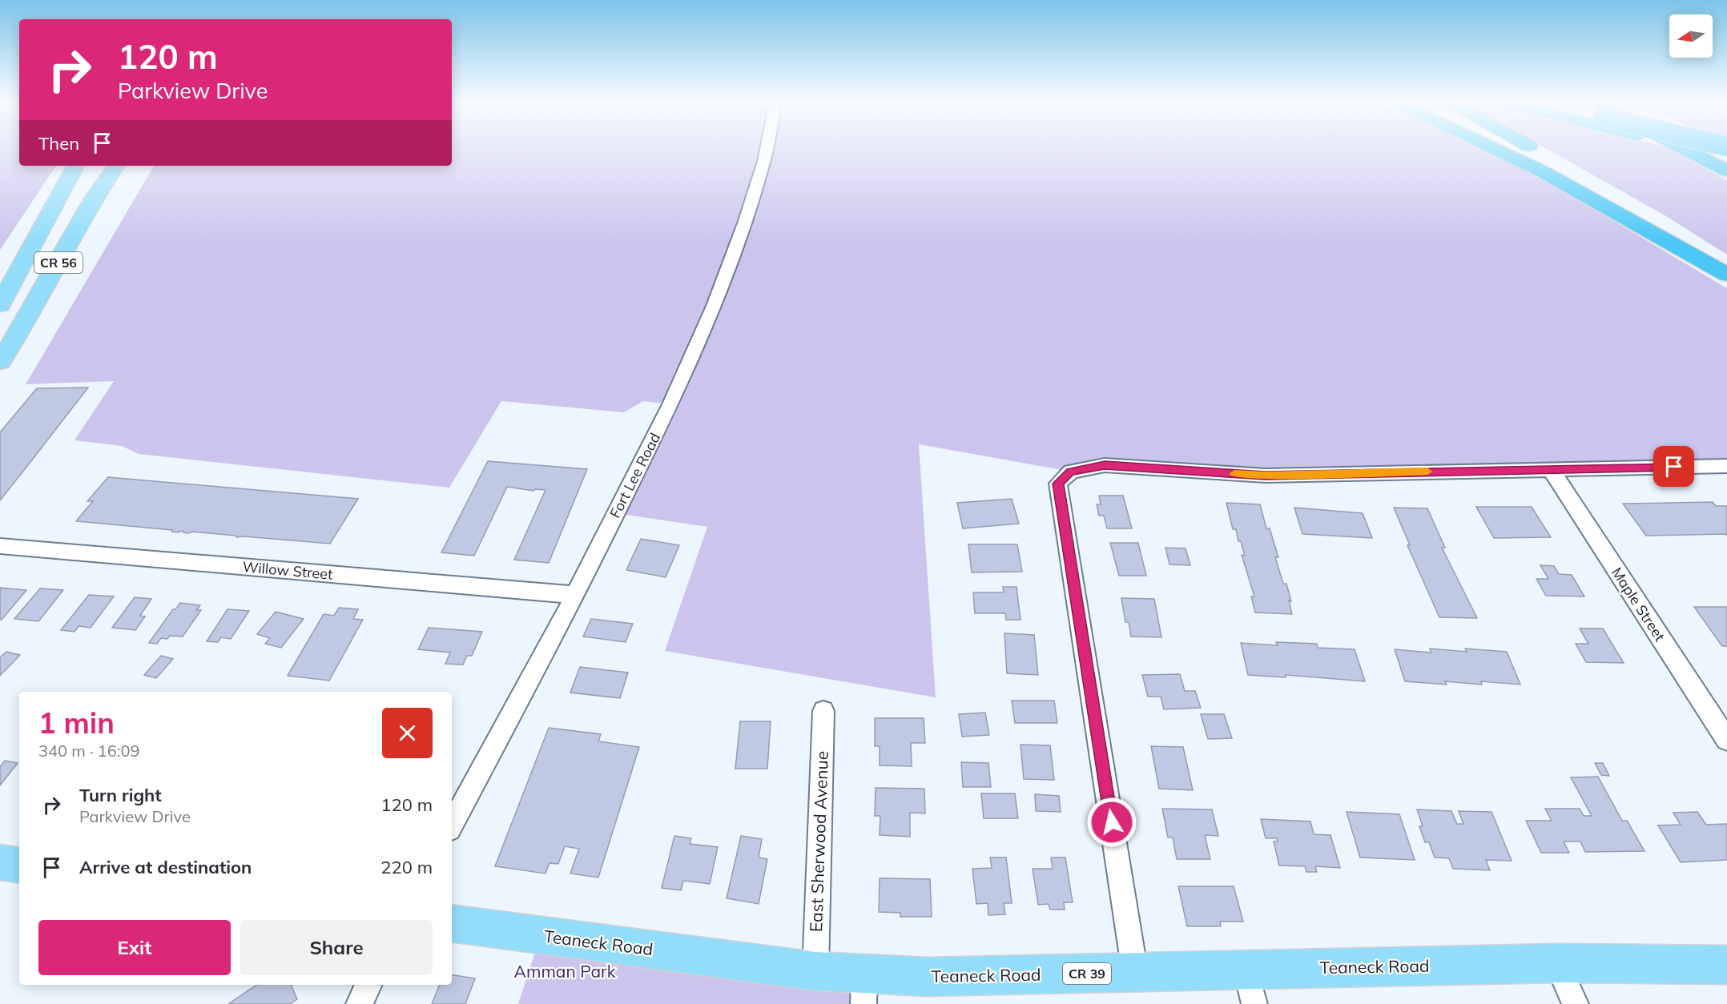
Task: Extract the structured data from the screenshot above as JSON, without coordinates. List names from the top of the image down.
{
  "streets": {
    "main road": ["CR 56", "Teaneck Road", "CR 39"],
    "street": [
      "Fort Lee Road",
      "Willow Street",
      "Maple Street",
      "East Sherwood Avenue"
    ]
  },
  "crossings": [
    ["Fort Lee Road", "Willow Street"],
    ["East Sherwood Avenue", "Teaneck Road"]
  ],
  "parks": ["Amman Park"],
  "north": "left",
  "page": {
    "turn": ["120 m", "Parkview Drive"],
    "then": "Then",
    "heading": ["1 min", "340 m · 16:09"],
    "list": [
      {
        "name": "Turn right",
        "note": "Parkview Drive",
        "value": "120 m"
      },
      {
        "name": "Arrive at destination",
        "value": "220 m"
      }
    ],
    "buttons": ["Exit", "Share"]
  }
}
